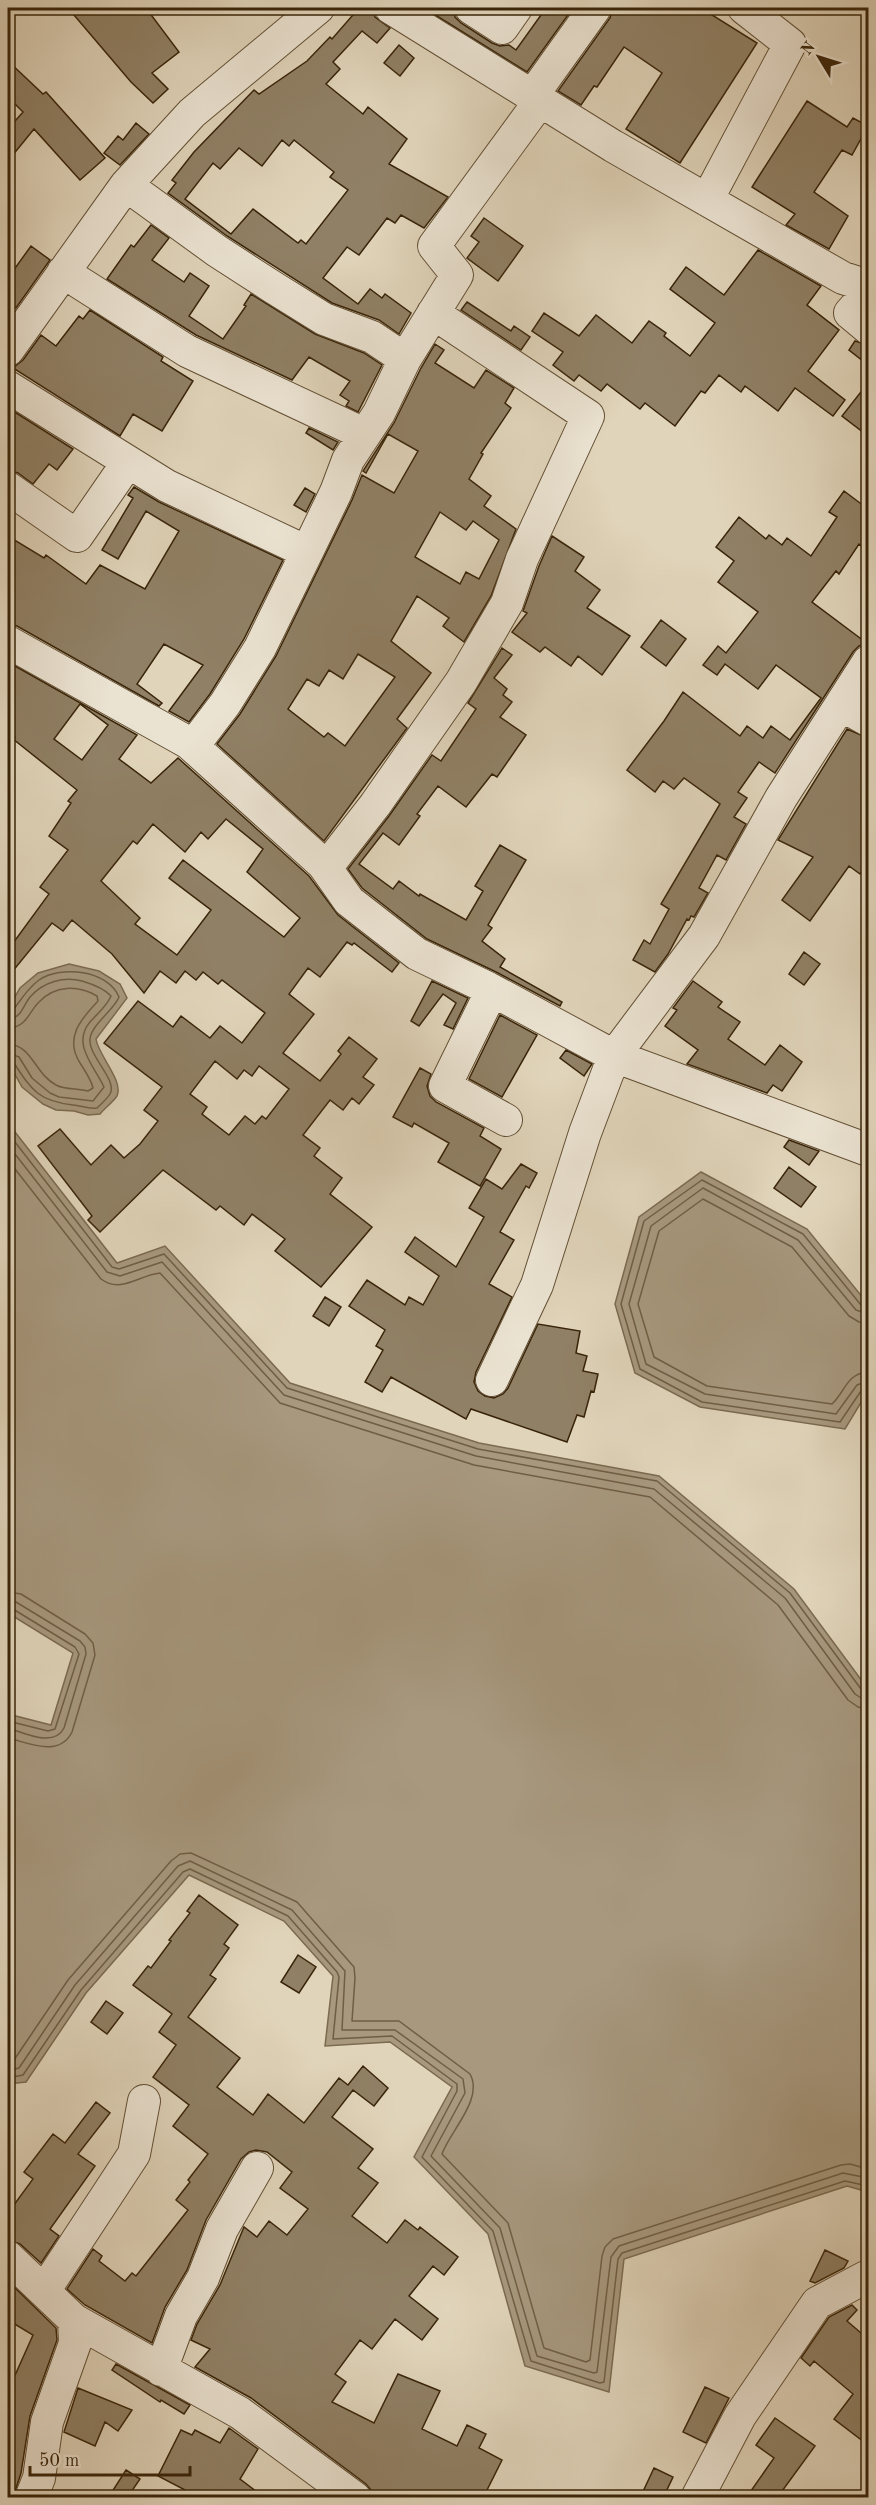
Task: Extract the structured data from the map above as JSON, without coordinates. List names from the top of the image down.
{
  "scale_bar": "50 m",
  "north": "top left"
}
